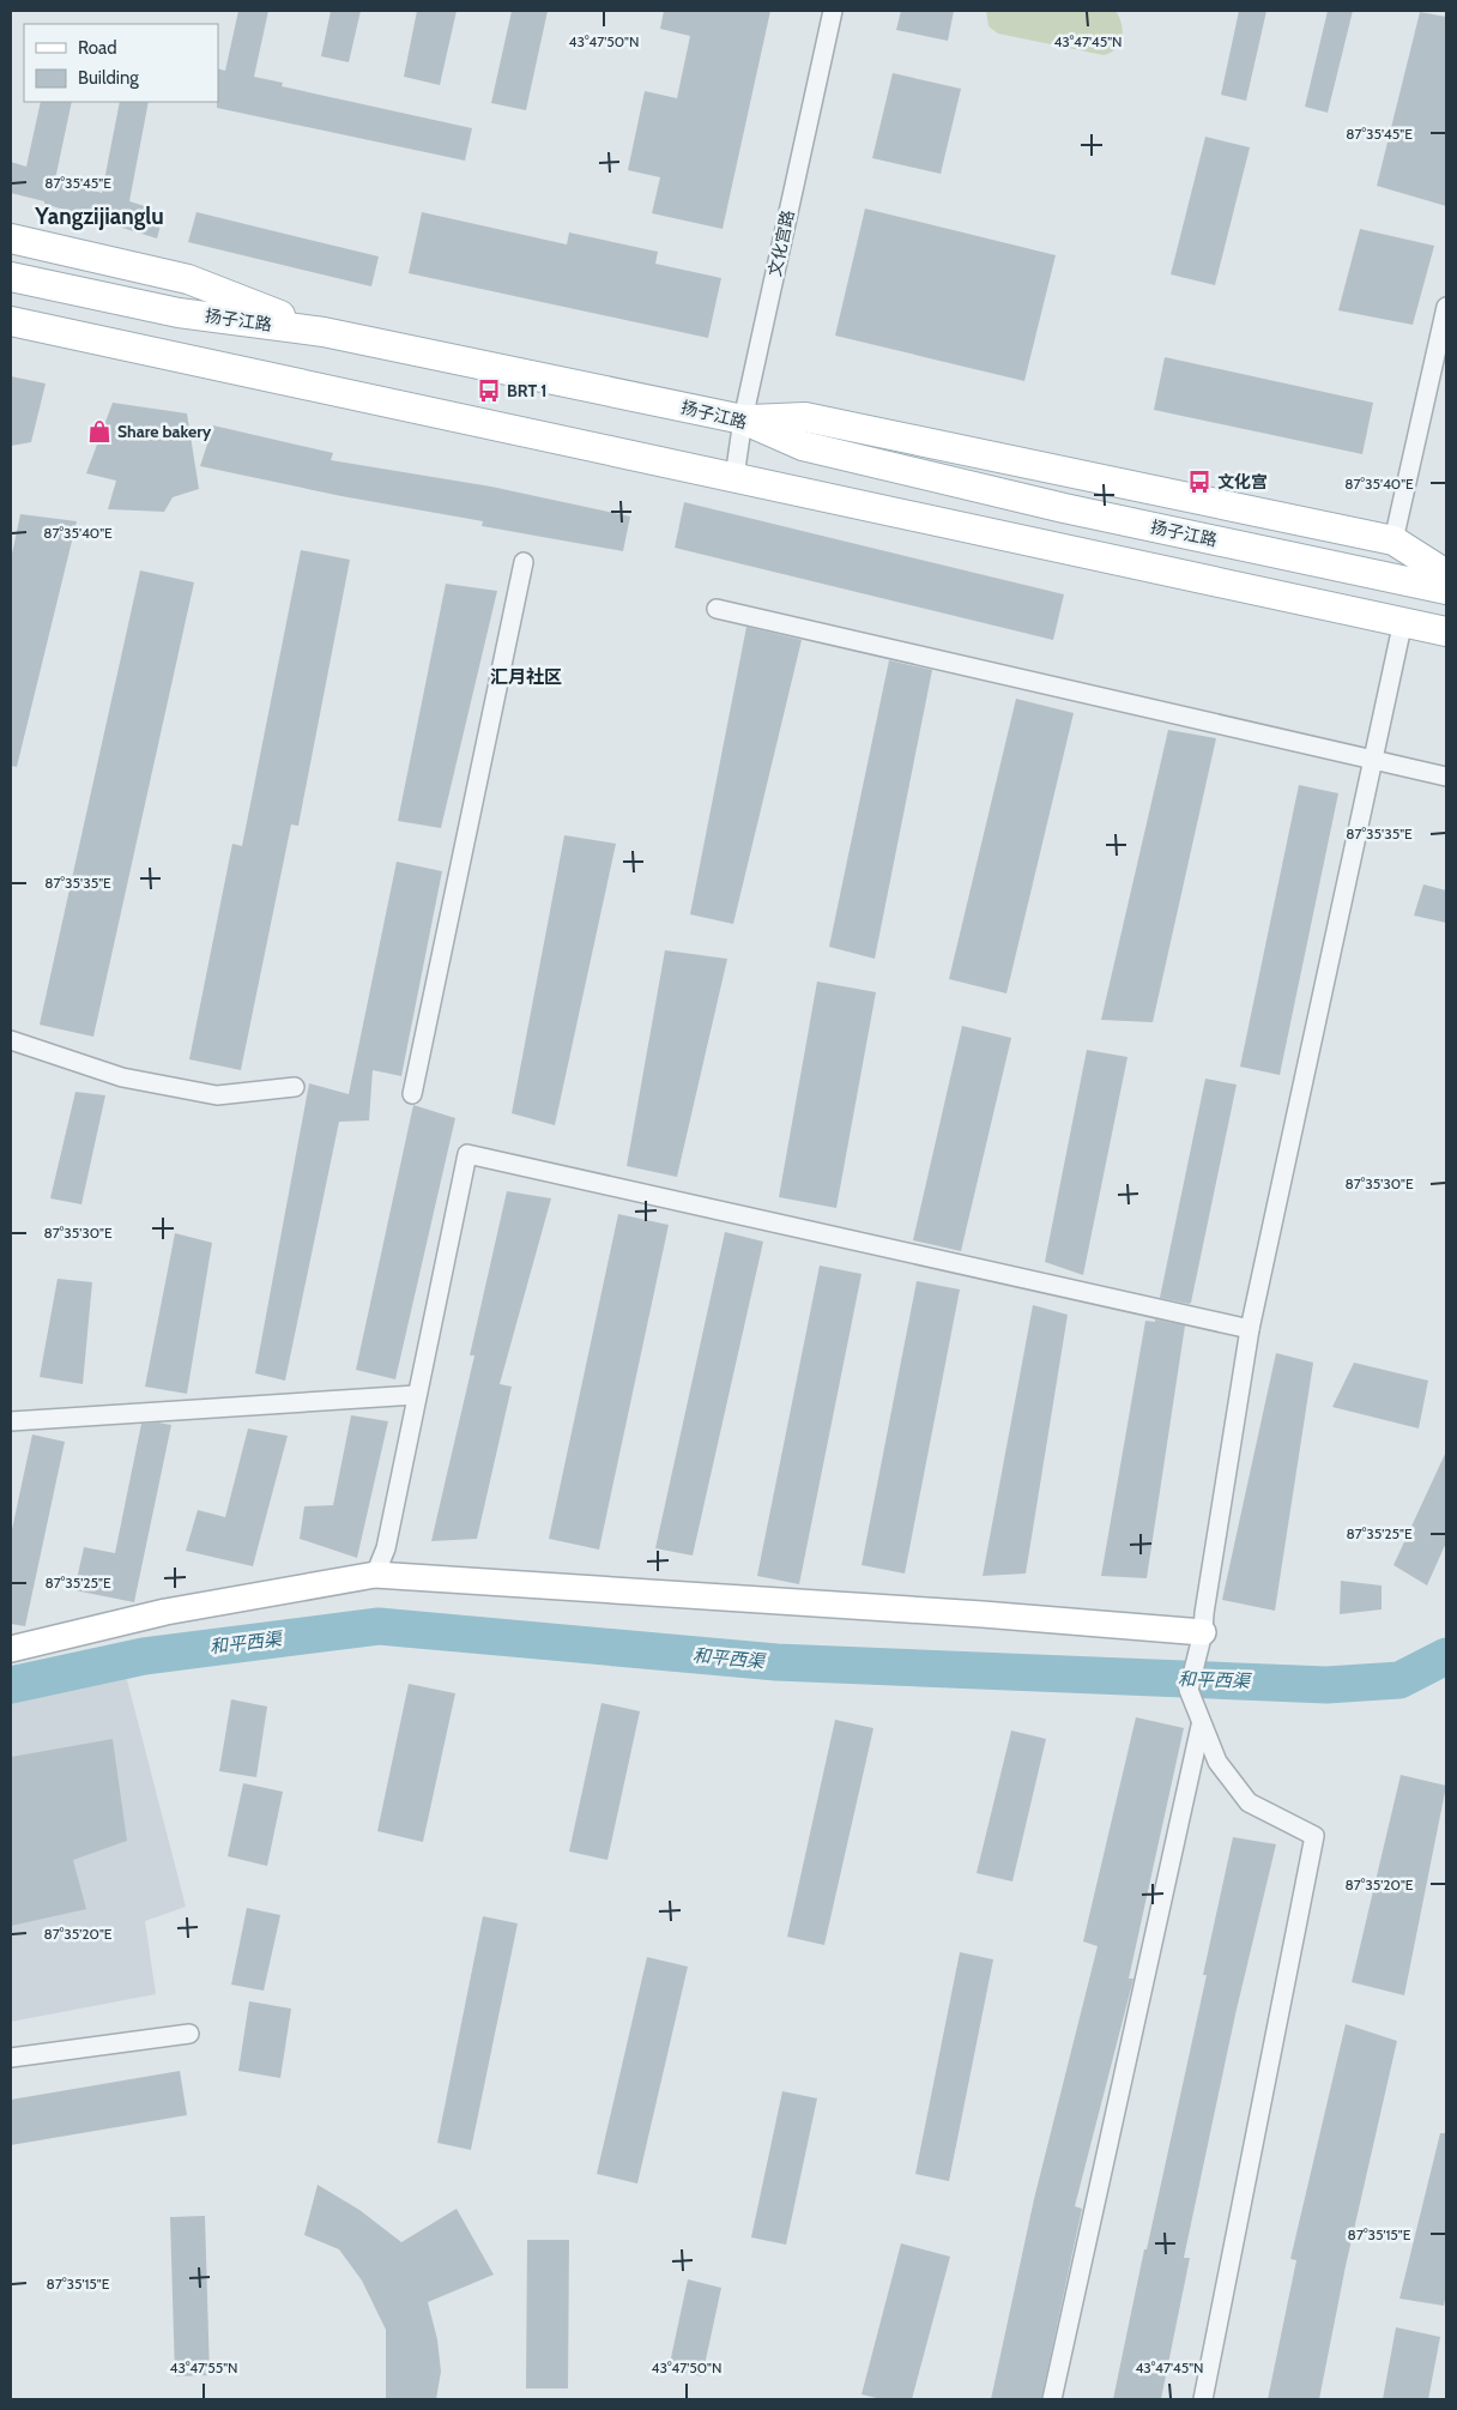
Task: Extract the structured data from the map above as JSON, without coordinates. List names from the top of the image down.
{
  "streets": {
    "main road": ["扬子江路"],
    "street": ["文化宫路"]
  },
  "crossings": [
    ["文化宫路", "扬子江路"]
  ],
  "districts": ["Yangzijianglu", "汇月社区"],
  "water": ["和平西渠"],
  "places": {
    "bus stop": ["BRT 1", "文化宫"],
    "shop": ["Share bakery"]
  },
  "legend": ["Road", "Building"],
  "coordinates": [
    "43°47'50\"N",
    "43°47'45\"N",
    "87°35'45\"E",
    "87°35'40\"E",
    "87°35'35\"E",
    "87°35'30\"E",
    "87°35'25\"E",
    "87°35'20\"E",
    "87°35'15\"E",
    "43°47'55\"N"
  ]
}
